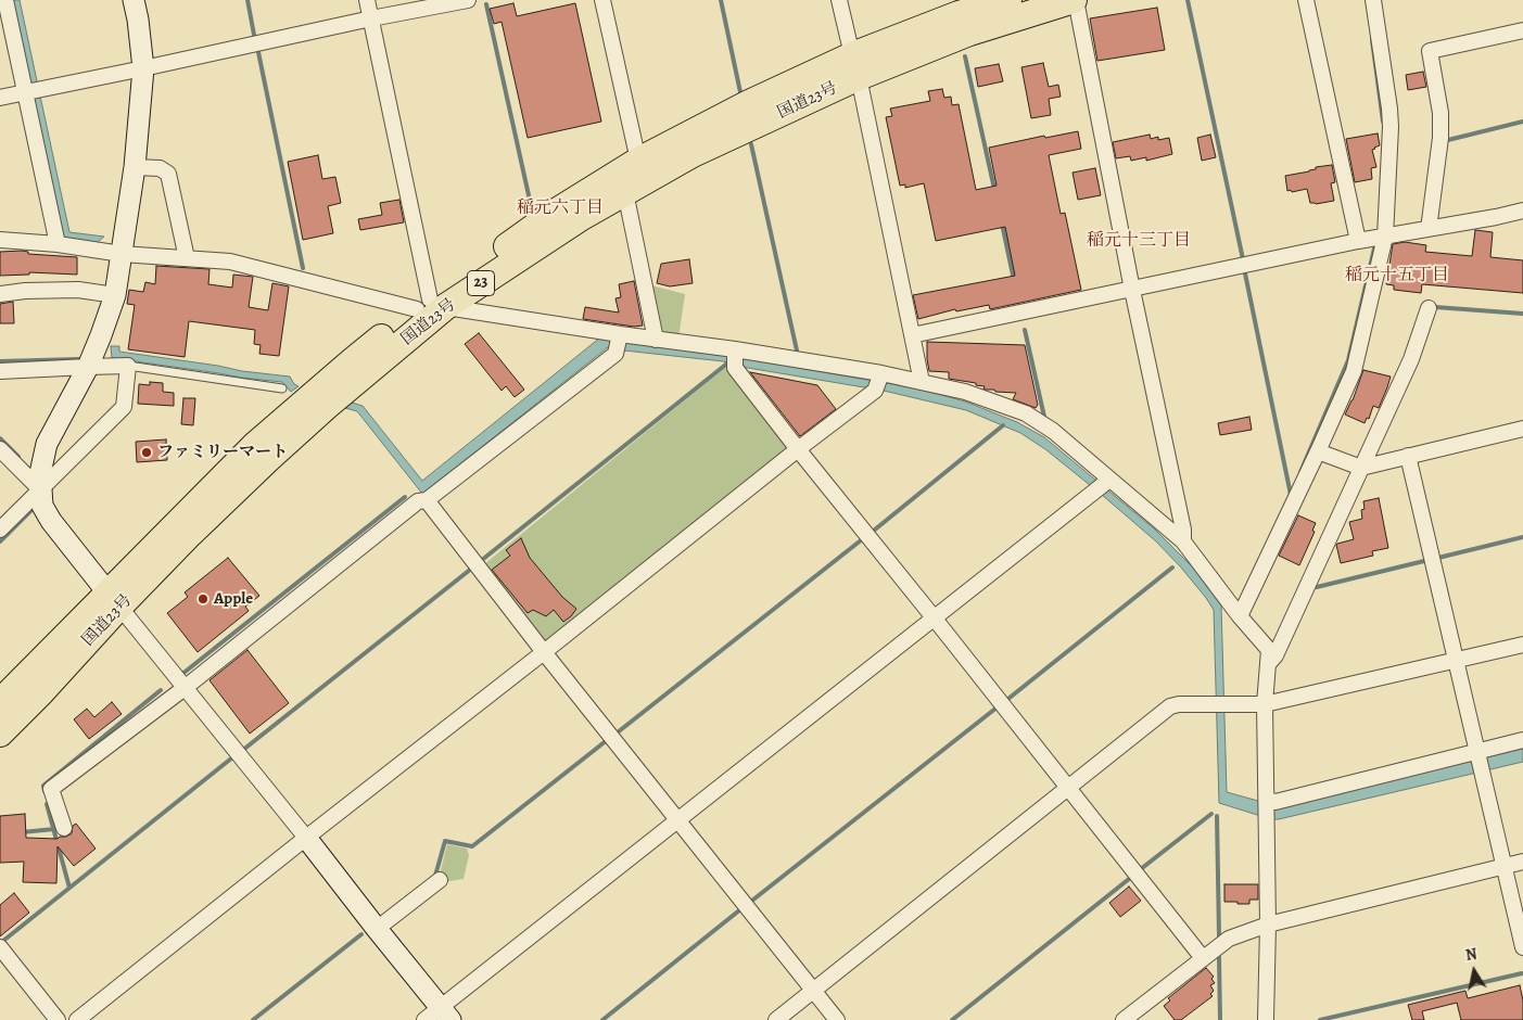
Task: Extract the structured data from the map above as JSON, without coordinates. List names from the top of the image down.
{
  "streets": {
    "highway": ["国道23号", "23"]
  },
  "districts": ["稲元六丁目", "稲元十三丁目", "稲元十五丁目"],
  "places": ["ファミリーマート", "Apple"],
  "north": "top"
}
